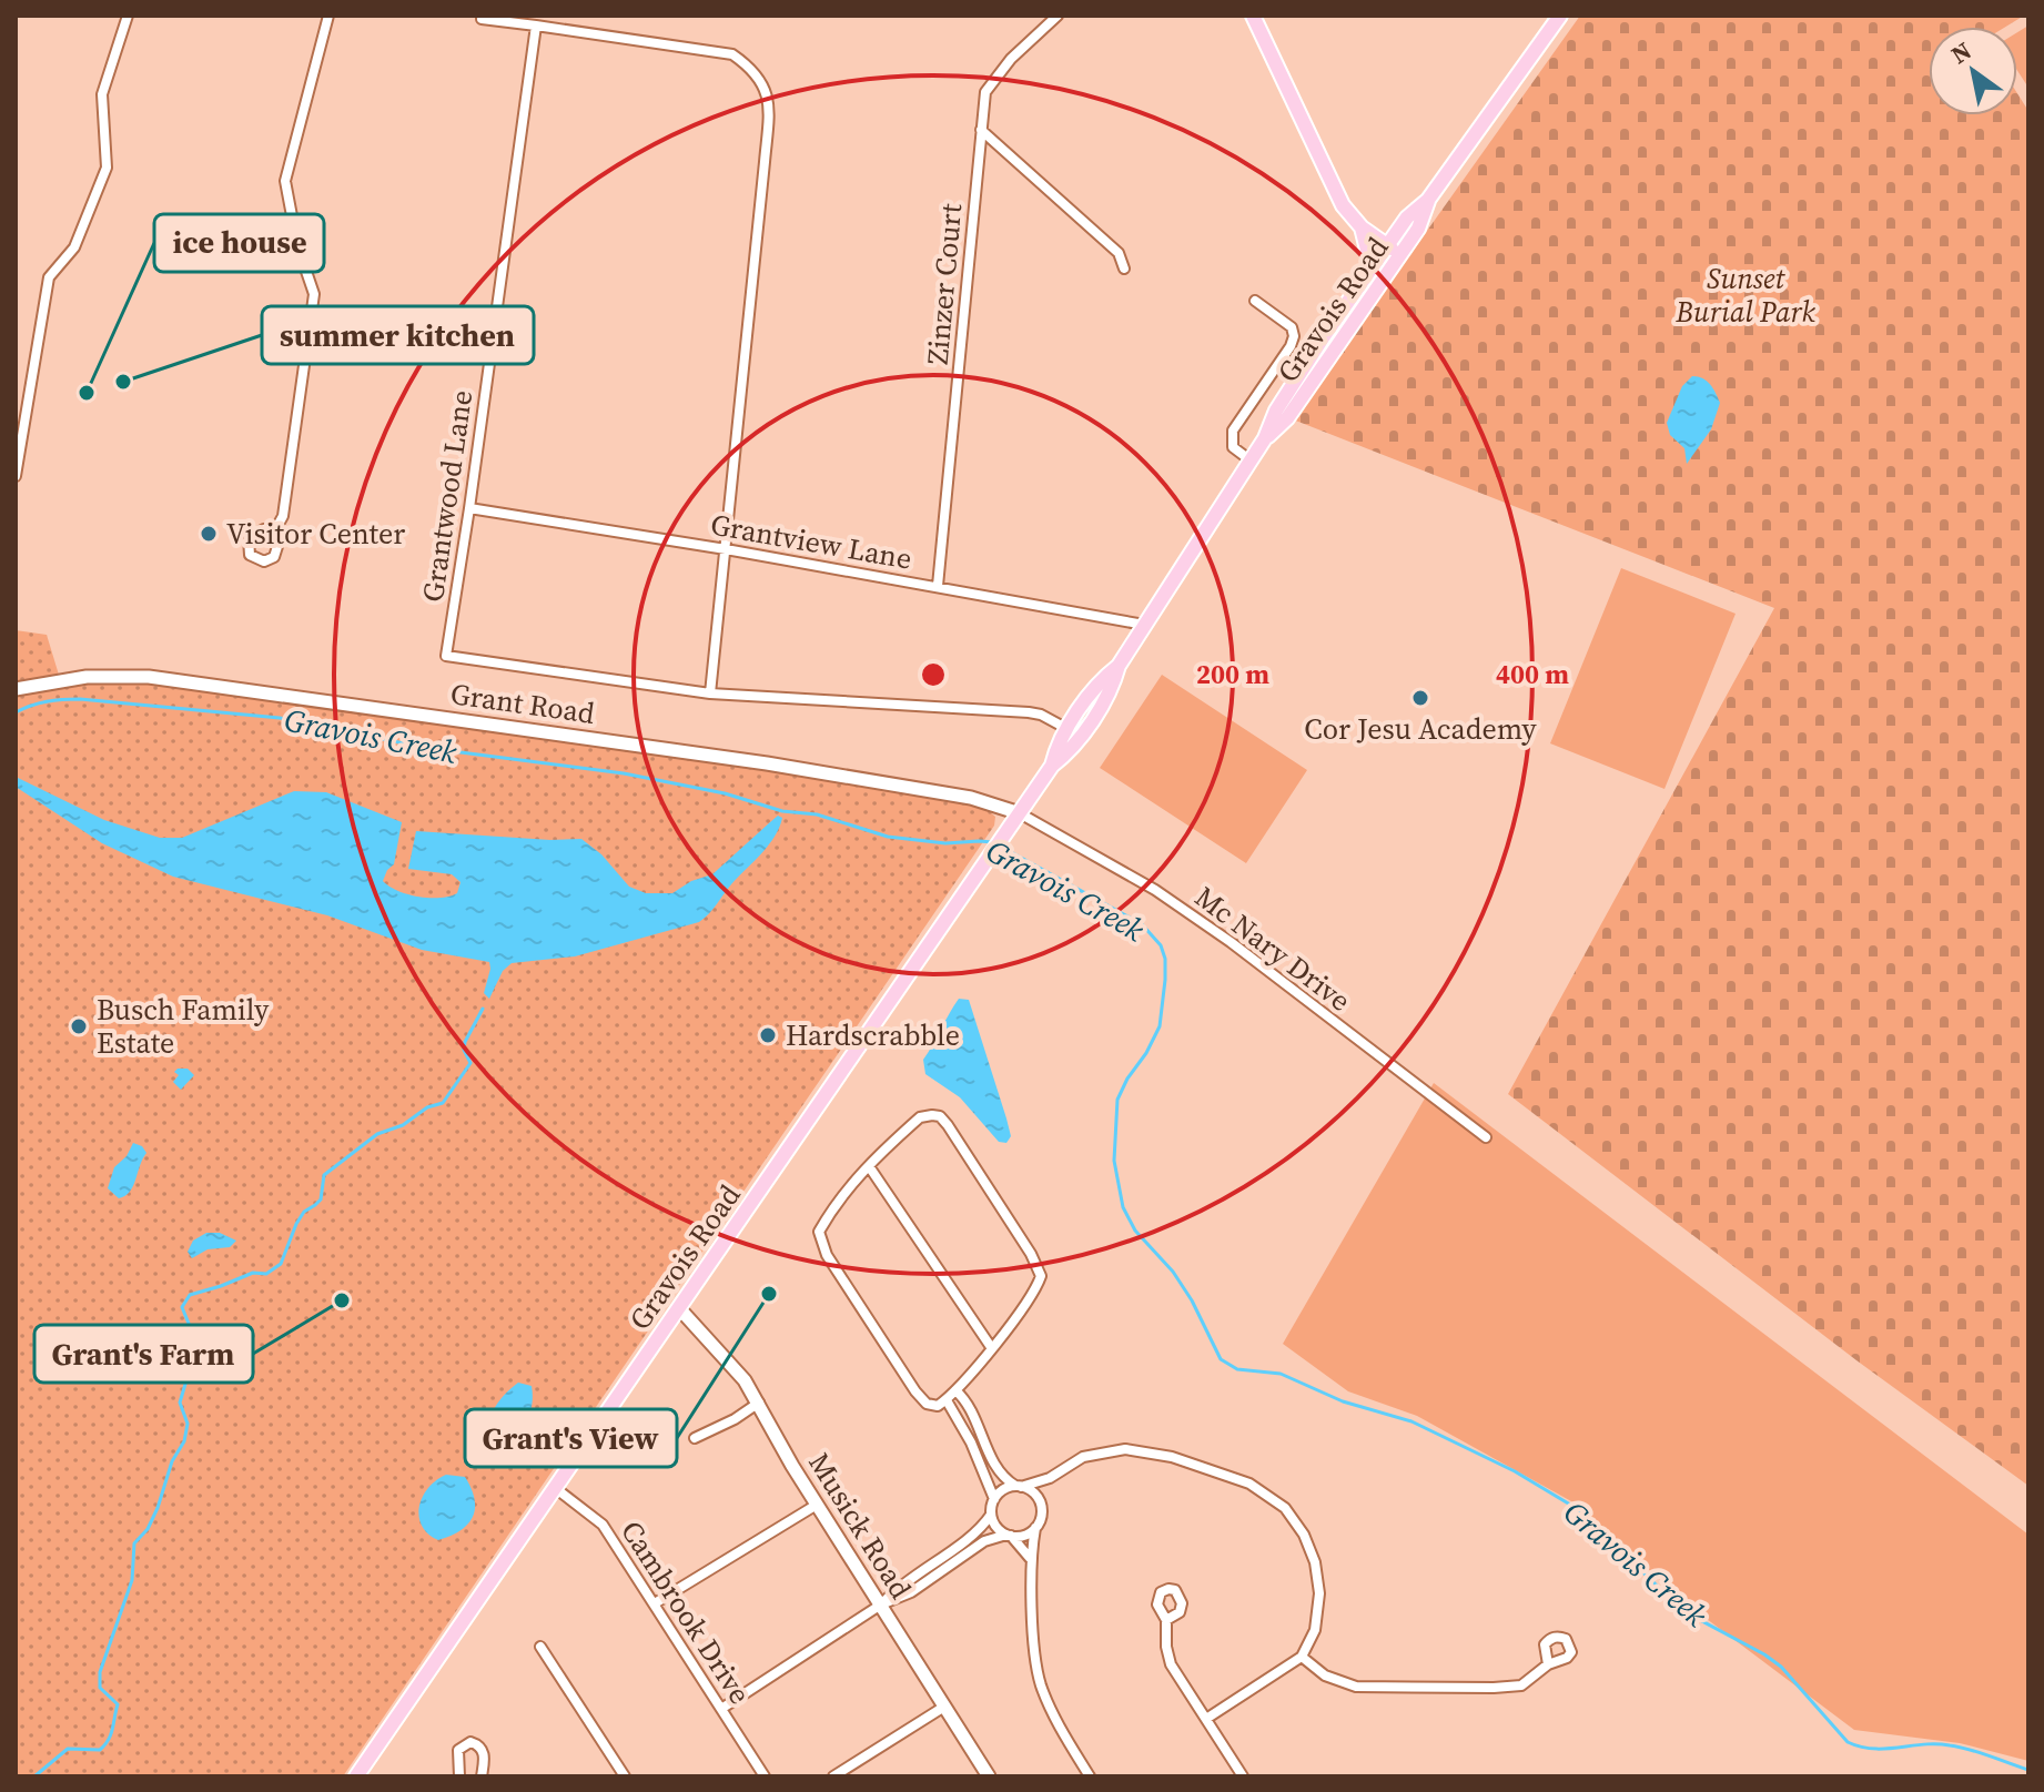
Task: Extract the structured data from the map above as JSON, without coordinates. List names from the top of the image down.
{
  "streets": {
    "main road": ["Gravois Road"],
    "street": [
      "Zinzer Court",
      "Grantwood Lane",
      "Grantview Lane",
      "Grant Road",
      "Mc Nary Drive",
      "Musick Road",
      "Cambrook Drive"
    ]
  },
  "crossings": [
    ["Zinzer Court", "Grantview Lane"],
    ["Gravois Road", "Grantwood Lane"],
    ["Gravois Road", "Grantview Lane"],
    ["Gravois Road", "Grant Road"],
    ["Gravois Road", "Mc Nary Drive"],
    ["Gravois Road", "Musick Road"],
    ["Gravois Road", "Cambrook Drive"],
    ["Grantwood Lane", "Grantview Lane"],
    ["Grant Road", "Mc Nary Drive"]
  ],
  "water": ["Gravois Creek"],
  "parks": ["Sunset Burial Park"],
  "places": [
    "summer kitchen",
    "ice house",
    "Visitor Center",
    "Cor Jesu Academy",
    "Busch Family Estate",
    "Hardscrabble",
    "Grant's View",
    "Grant's Farm"
  ],
  "north": "top left",
  "rings": ["200 m", "400 m"]
}
